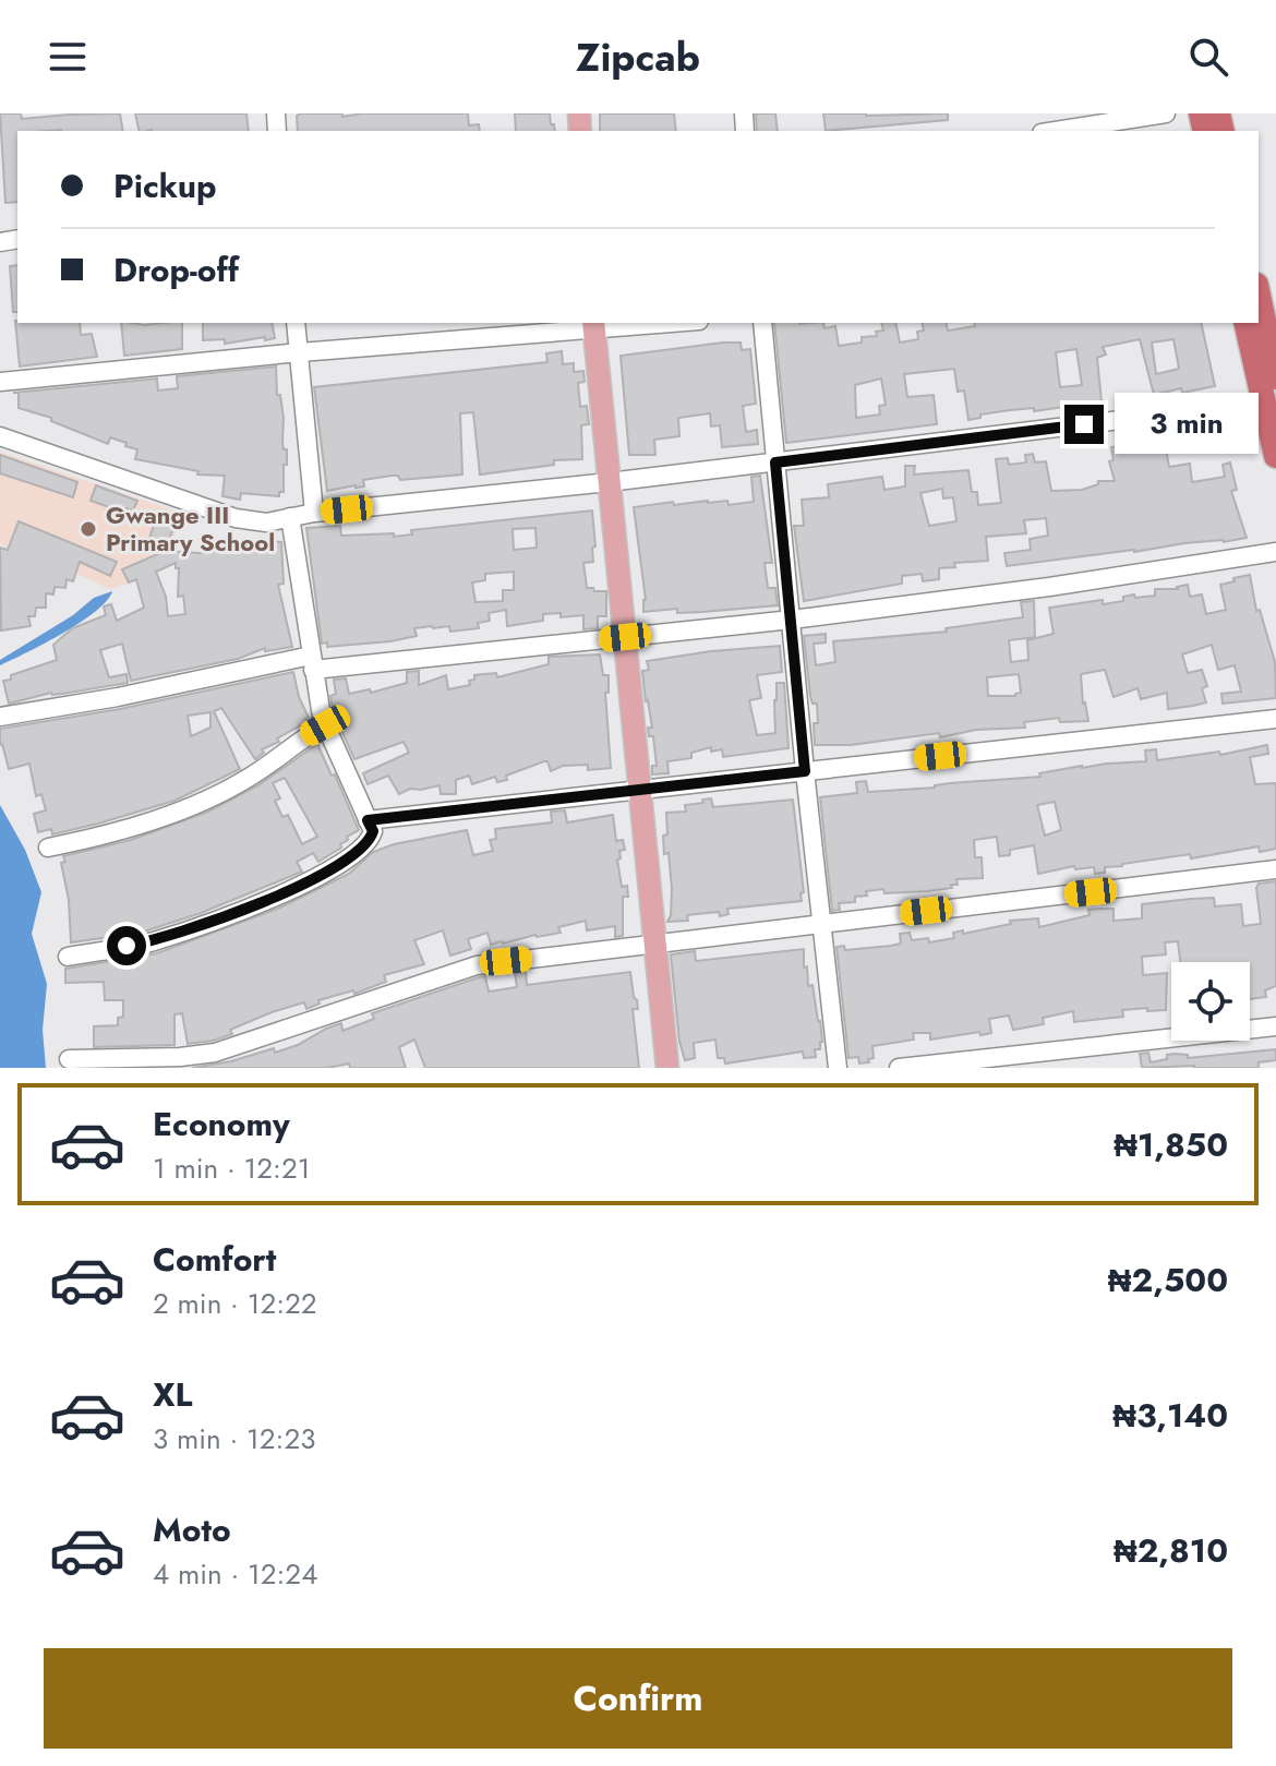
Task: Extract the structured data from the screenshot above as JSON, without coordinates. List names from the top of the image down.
{
  "places": ["Gwange III Primary School"],
  "page": {
    "header": "Zipcab",
    "banner": ["Pickup", "Drop-off"],
    "bubble": "3 min",
    "list": [
      {
        "name": "Economy",
        "note": "1 min · 12:21",
        "value": "₦1,850"
      },
      {
        "name": "Comfort",
        "note": "2 min · 12:22",
        "value": "₦2,500"
      },
      {
        "name": "XL",
        "note": "3 min · 12:23",
        "value": "₦3,140"
      },
      {
        "name": "Moto",
        "note": "4 min · 12:24",
        "value": "₦2,810"
      }
    ],
    "buttons": "Confirm"
  }
}
